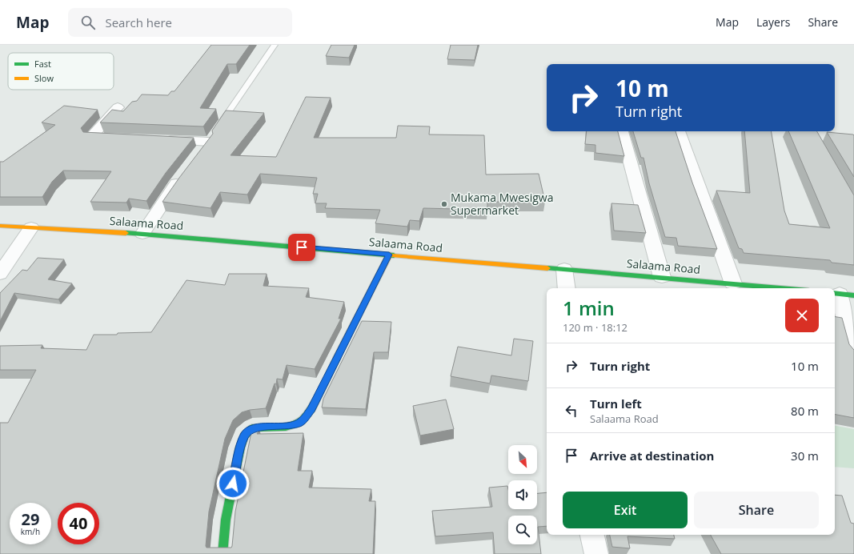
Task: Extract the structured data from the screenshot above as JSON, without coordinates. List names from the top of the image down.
{
  "streets": {
    "main road": ["Salaama Road"]
  },
  "places": ["Mukama Mwesigwa Supermarket"],
  "legend": ["Fast", "Slow"],
  "north": "bottom right",
  "page": {
    "header": "Map",
    "search": "Search here",
    "nav": ["Map", "Layers", "Share"],
    "turn": ["10 m", "Turn right"],
    "heading": ["1 min", "120 m · 18:12"],
    "list": [
      {
        "name": "Turn right",
        "value": "10 m"
      },
      {
        "name": "Turn left",
        "note": "Salaama Road",
        "value": "80 m"
      },
      {
        "name": "Arrive at destination",
        "value": "30 m"
      }
    ],
    "buttons": ["Exit", "Share"],
    "speed": "29 km/h",
    "limit": "40"
  }
}
